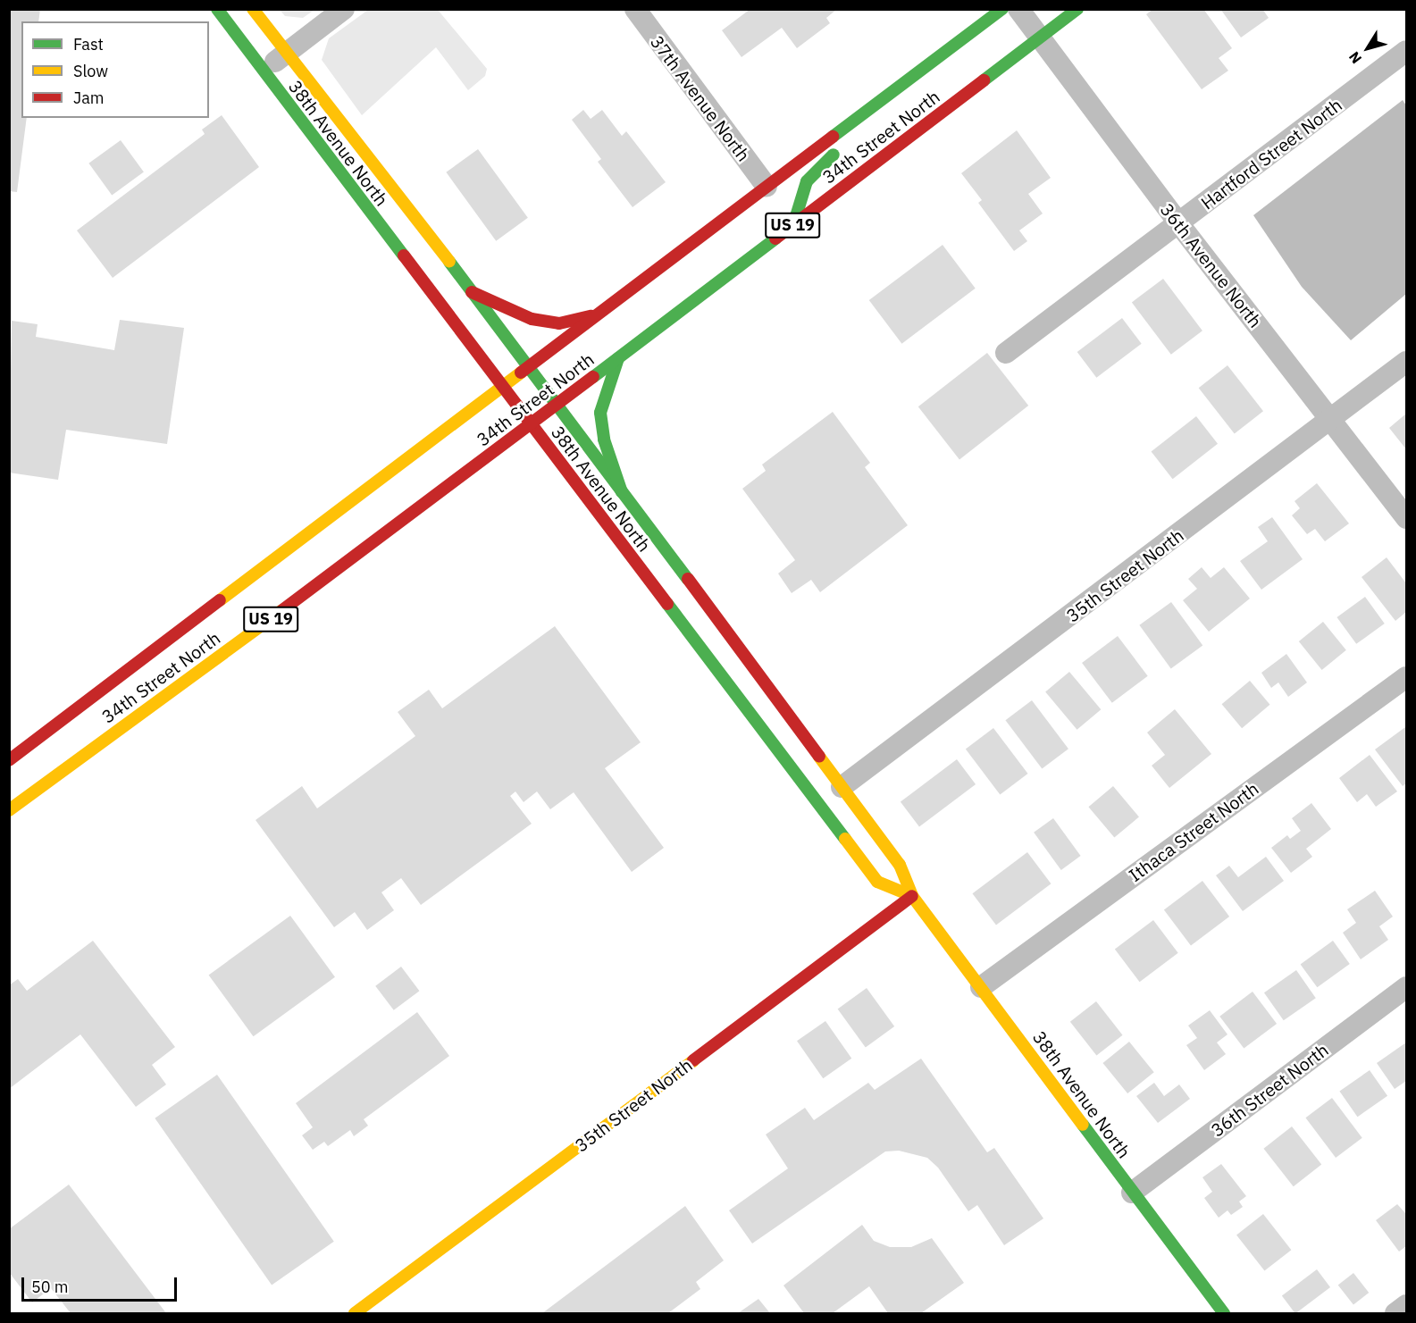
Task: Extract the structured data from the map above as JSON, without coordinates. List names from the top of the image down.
{
  "streets": {
    "main road": [
      "34th Street North",
      "38th Avenue North",
      "US 19",
      "35th Street North"
    ],
    "street": [
      "37th Avenue North",
      "Hartford Street North",
      "36th Avenue North",
      "Ithaca Street North",
      "36th Street North"
    ]
  },
  "crossings": [
    ["37th Avenue North", "34th Street North"],
    ["34th Street North", "38th Avenue North"],
    ["34th Street North", "36th Avenue North"],
    ["38th Avenue North", "35th Street North"],
    ["38th Avenue North", "Ithaca Street North"],
    ["38th Avenue North", "36th Street North"],
    ["Hartford Street North", "36th Avenue North"],
    ["36th Avenue North", "35th Street North"]
  ],
  "legend": ["Fast", "Slow", "Jam"],
  "scale_bar": "50 m",
  "north": "bottom left"
}
